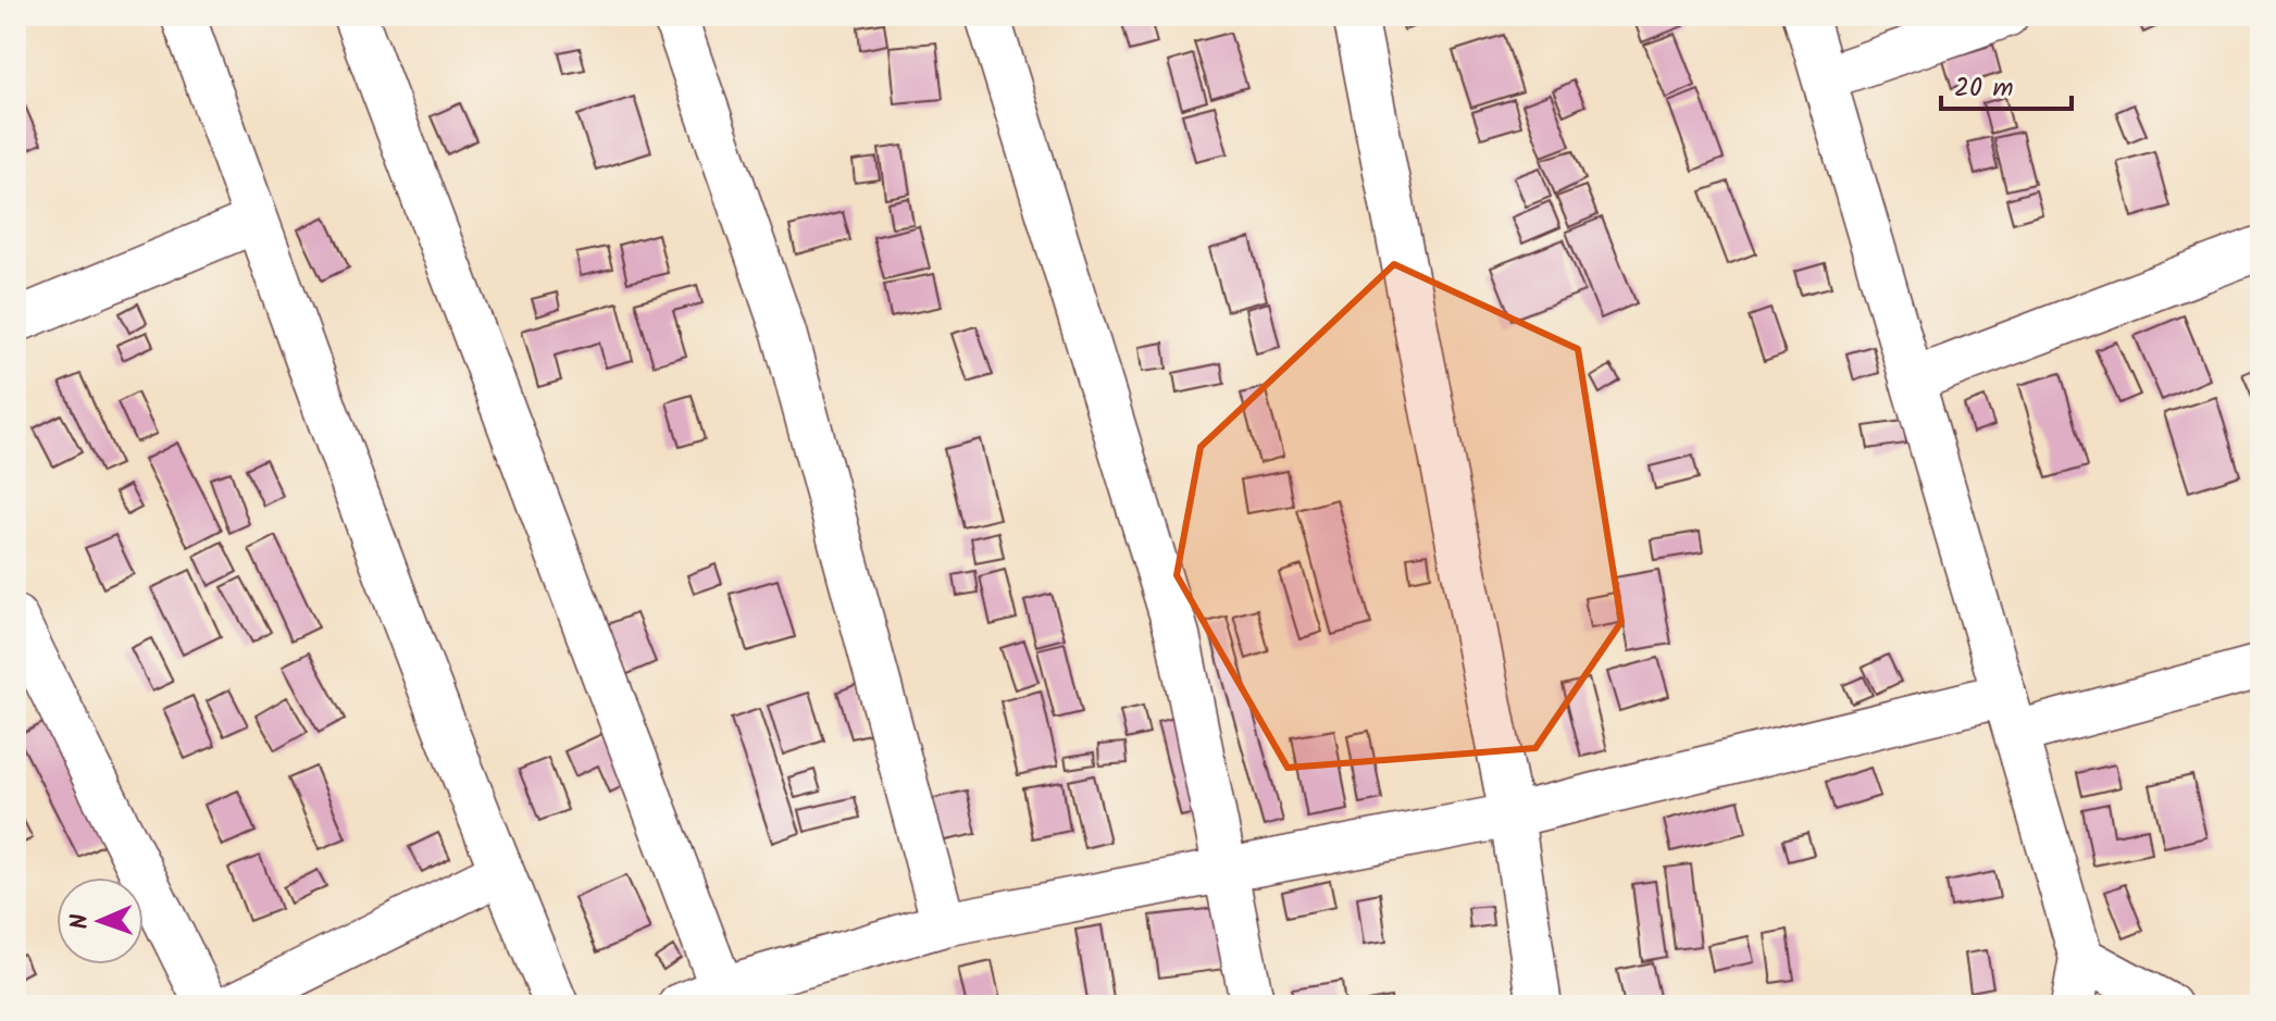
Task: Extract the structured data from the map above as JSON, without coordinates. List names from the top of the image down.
{
  "scale_bar": "20 m",
  "north": "left"
}
